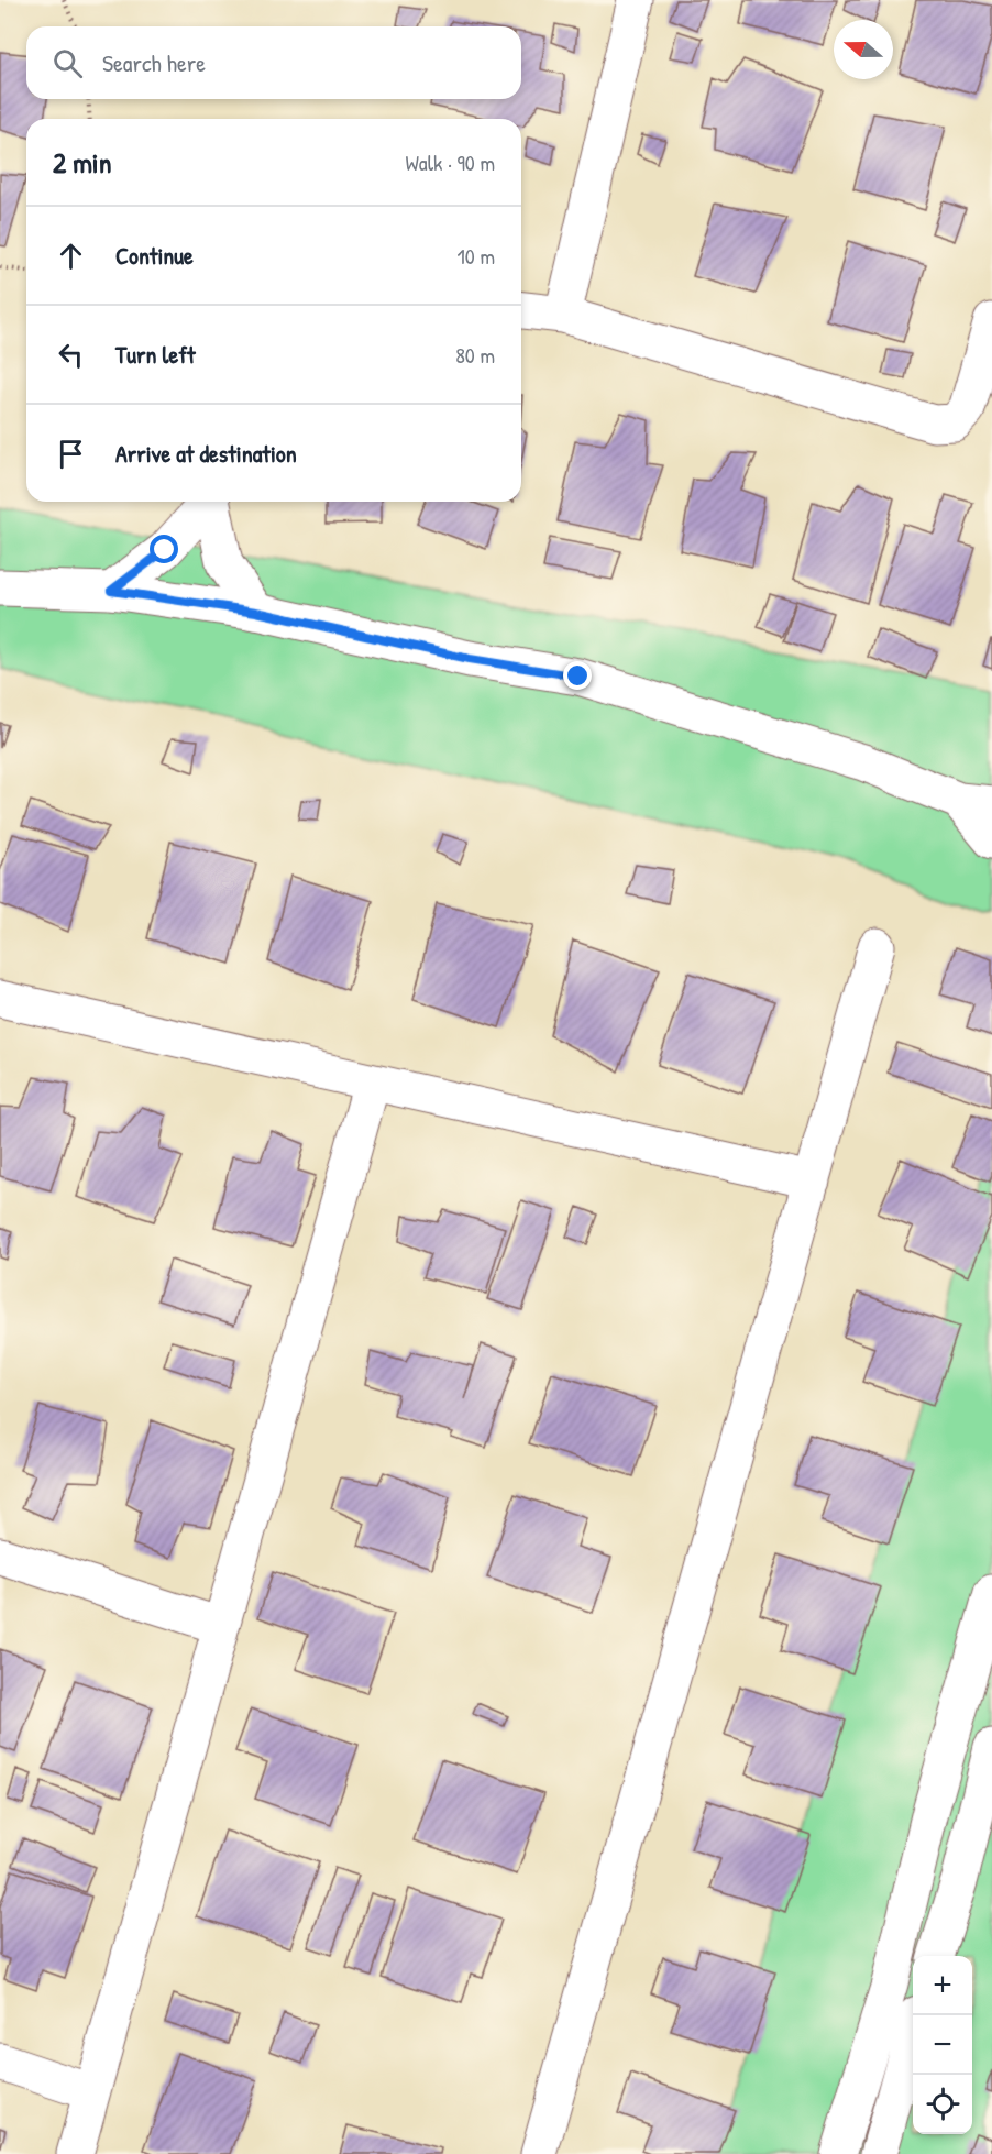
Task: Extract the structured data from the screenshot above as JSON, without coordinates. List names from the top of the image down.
{
  "north": "left",
  "page": {
    "search": "Search here",
    "heading": ["2 min", "Walk · 90 m"],
    "list": [
      ["Continue", "10 m"],
      ["Turn left", "80 m"],
      "Arrive at destination"
    ],
    "map_buttons": ["+", "−"]
  }
}
